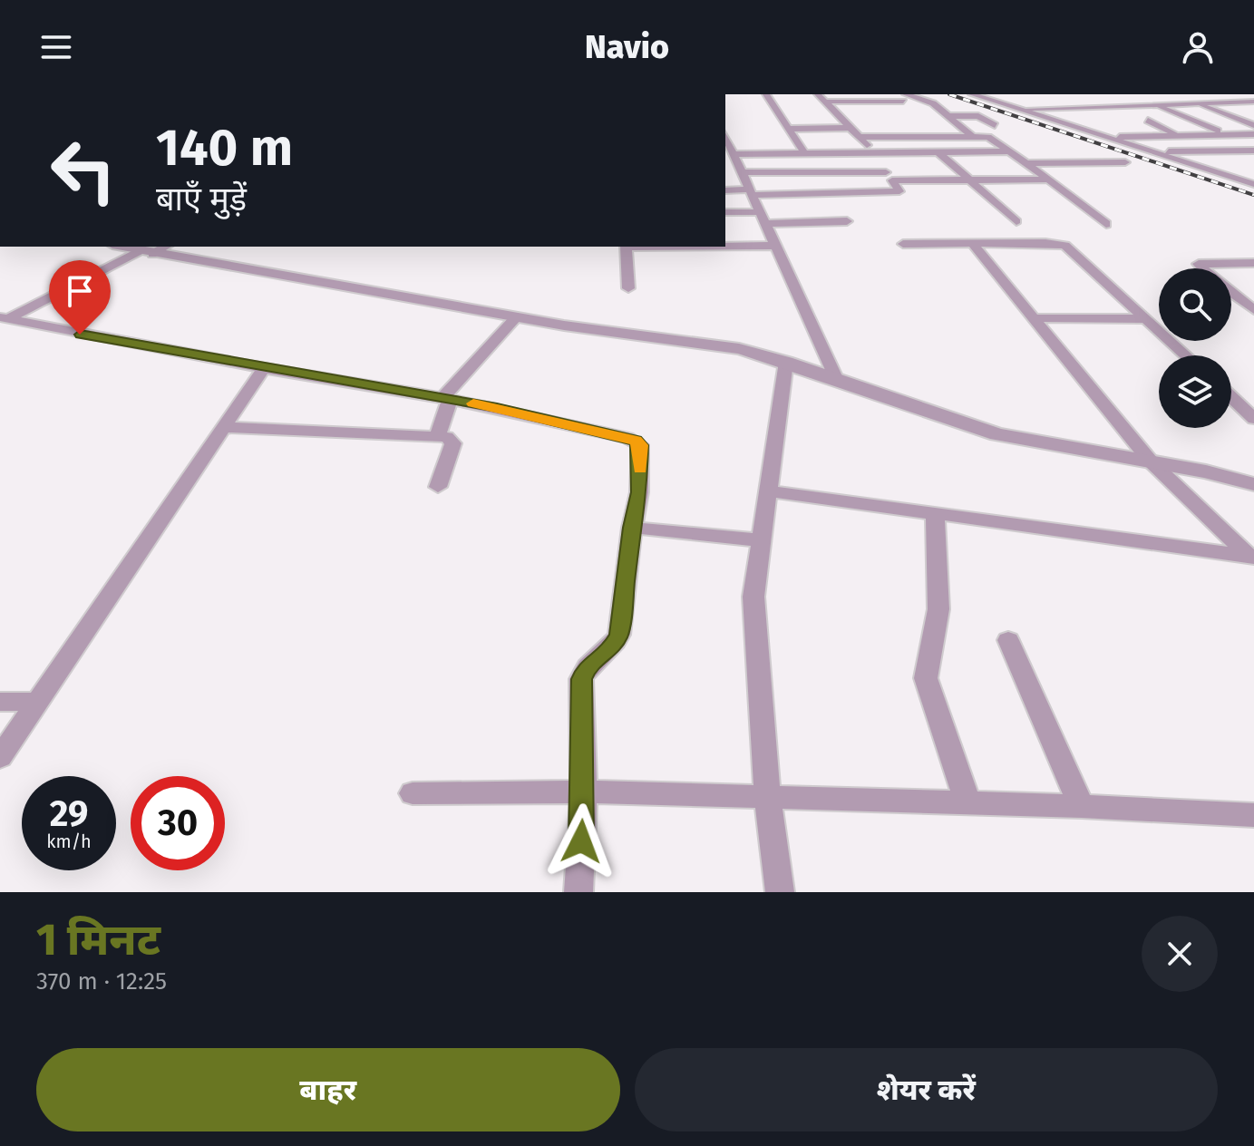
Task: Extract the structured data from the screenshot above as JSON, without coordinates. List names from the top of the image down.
{
  "page": {
    "header": "Navio",
    "turn": ["140 m", "बाएँ मुड़ें"],
    "speed": "29 km/h",
    "limit": "30",
    "heading": ["1 मिनट", "370 m · 12:25"],
    "buttons": ["बाहर", "शेयर करें"]
  }
}
